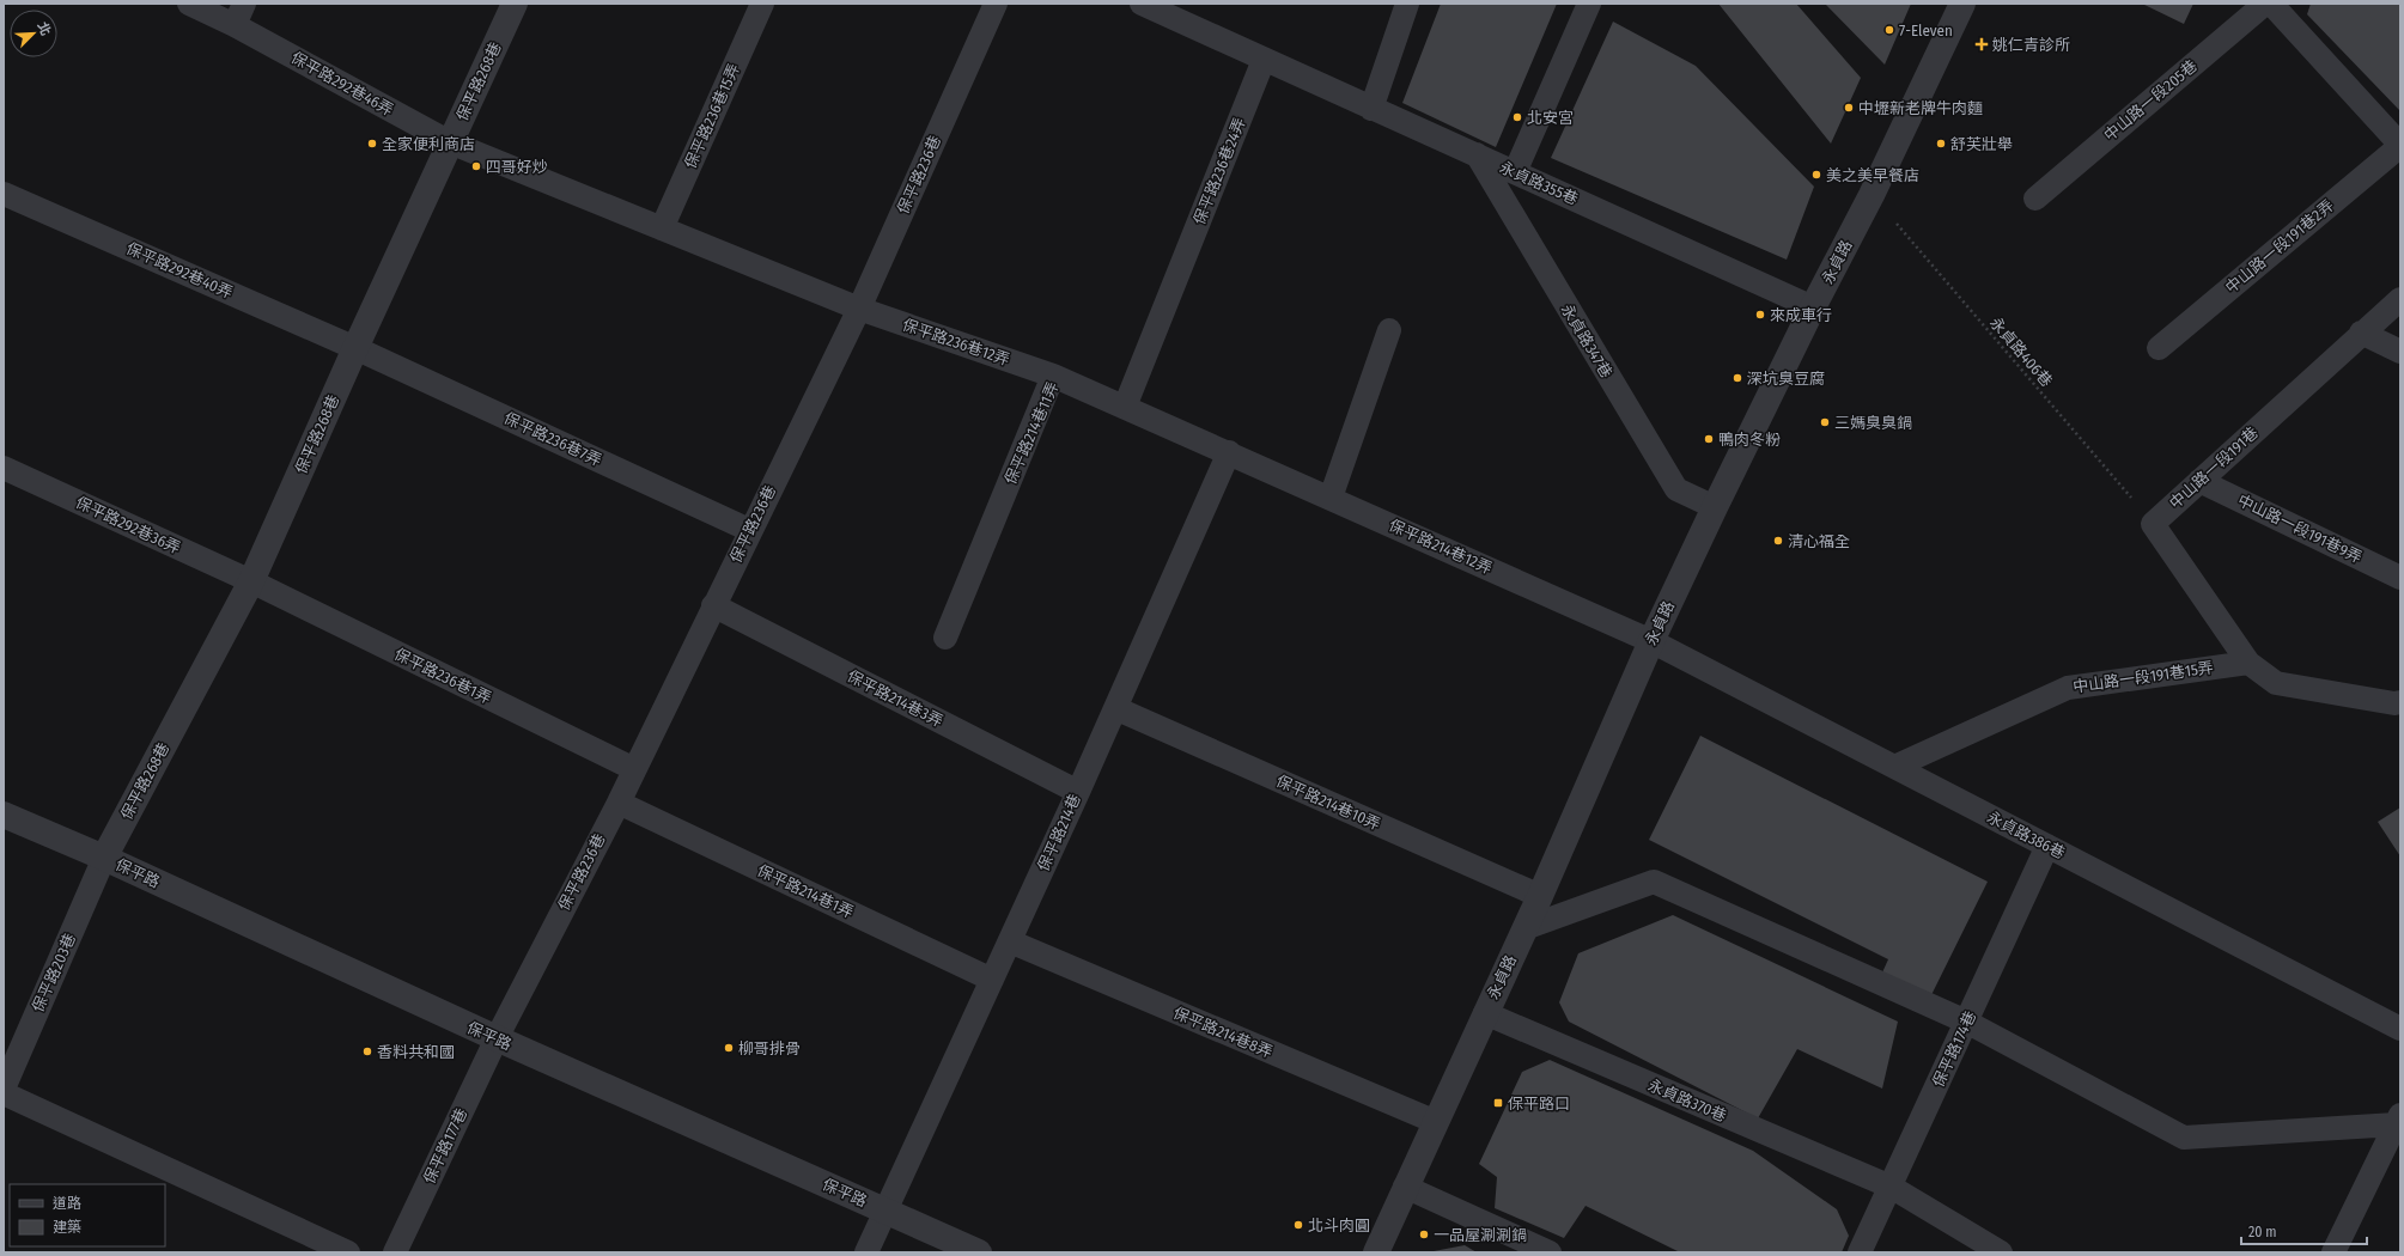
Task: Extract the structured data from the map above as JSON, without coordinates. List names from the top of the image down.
{
  "streets": {
    "street": ["保平路268巷", "永貞路", "保平路"],
    "lane": [
      "保平路292巷46弄",
      "中山路一段205巷",
      "保平路236巷15弄",
      "保平路236巷24弄",
      "保平路236巷",
      "永貞路355巷",
      "中山路一段191巷2弄",
      "保平路292巷40弄",
      "永貞路347巷",
      "保平路236巷12弄",
      "保平路214巷11弄",
      "保平路236巷7弄",
      "中山路一段191巷",
      "保平路292巷36弄",
      "中山路一段191巷9弄",
      "保平路214巷12弄",
      "保平路236巷1弄",
      "中山路一段191巷15弄",
      "保平路214巷3弄",
      "保平路214巷10弄",
      "保平路214巷",
      "永貞路386巷",
      "保平路214巷1弄",
      "保平路203巷",
      "保平路214巷8弄",
      "保平路174巷",
      "永貞路370巷",
      "保平路177巷"
    ],
    "path": ["永貞路406巷"]
  },
  "crossings": [
    ["保平路268巷", "保平路292巷46弄"],
    ["保平路268巷", "保平路292巷40弄"],
    ["保平路268巷", "保平路236巷7弄"],
    ["保平路268巷", "保平路292巷36弄"],
    ["保平路268巷", "保平路236巷1弄"],
    ["保平路268巷", "保平路"],
    ["保平路268巷", "保平路203巷"],
    ["保平路236巷24弄", "永貞路355巷"],
    ["保平路236巷24弄", "保平路214巷11弄"],
    ["保平路236巷", "保平路236巷12弄"],
    ["保平路236巷", "保平路236巷7弄"],
    ["保平路236巷", "保平路236巷1弄"],
    ["保平路236巷", "保平路214巷3弄"],
    ["保平路236巷", "保平路"],
    ["保平路236巷", "保平路214巷1弄"],
    ["保平路236巷", "保平路177巷"],
    ["永貞路355巷", "永貞路"],
    ["永貞路355巷", "永貞路347巷"],
    ["永貞路", "永貞路347巷"],
    ["永貞路", "永貞路406巷"],
    ["永貞路", "保平路214巷12弄"],
    ["永貞路", "保平路214巷10弄"],
    ["永貞路", "永貞路386巷"],
    ["永貞路", "保平路214巷8弄"],
    ["永貞路", "永貞路370巷"],
    ["保平路292巷40弄", "保平路236巷7弄"],
    ["保平路236巷12弄", "保平路214巷11弄"],
    ["永貞路406巷", "中山路一段191巷"],
    ["保平路214巷11弄", "保平路214巷12弄"],
    ["保平路214巷11弄", "保平路214巷"],
    ["中山路一段191巷", "中山路一段191巷9弄"],
    ["保平路292巷36弄", "保平路236巷1弄"],
    ["保平路214巷12弄", "保平路214巷"],
    ["保平路214巷12弄", "永貞路386巷"],
    ["中山路一段191巷15弄", "永貞路386巷"],
    ["保平路214巷3弄", "保平路214巷"],
    ["保平路214巷10弄", "保平路214巷"],
    ["保平路214巷", "保平路"],
    ["保平路214巷", "保平路214巷1弄"],
    ["保平路214巷", "保平路214巷8弄"],
    ["永貞路386巷", "保平路174巷"],
    ["保平路", "保平路203巷"],
    ["保平路", "保平路177巷"],
    ["保平路174巷", "永貞路370巷"]
  ],
  "places": {
    "other": [
      "7-Eleven",
      "中壢新老牌牛肉麵",
      "北安宮",
      "全家便利商店",
      "舒芙壯舉",
      "四哥好炒",
      "美之美早餐店",
      "來成車行",
      "深坑臭豆腐",
      "三媽臭臭鍋",
      "鴨肉冬粉",
      "清心福全",
      "柳哥排骨",
      "香料共和國",
      "北斗肉圓",
      "一品屋涮涮鍋"
    ],
    "health": ["姚仁青診所"],
    "transit": ["保平路口"]
  },
  "legend": ["道路", "建築"],
  "scale_bar": "20 m",
  "north": "top right"
}
